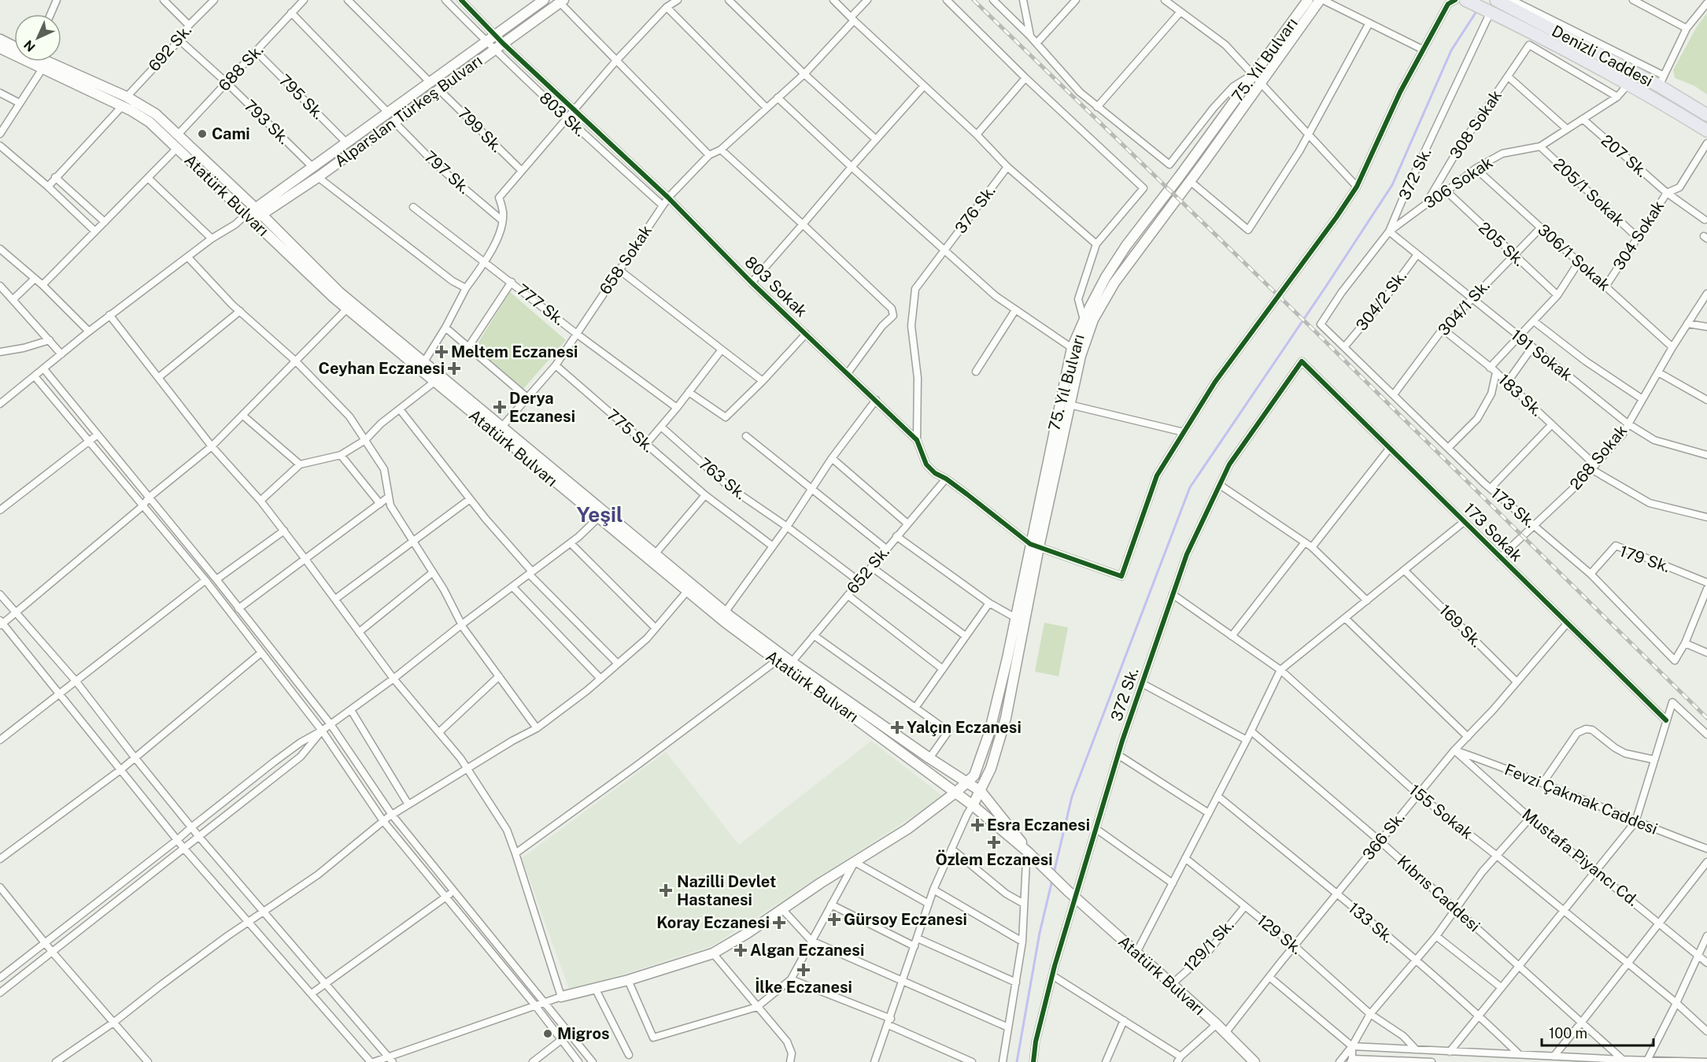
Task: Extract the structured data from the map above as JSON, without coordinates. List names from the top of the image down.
{
  "streets": {
    "highway": ["Denizli Caddesi"],
    "main road": ["75. Yıl Bulvarı", "Alparslan Türkeş Bulvarı", "Atatürk Bulvarı"],
    "street": [
      "692 Sk.",
      "688 Sk.",
      "795 Sk.",
      "803 Sk.",
      "793 Sk.",
      "308 Sokak",
      "799 Sk.",
      "207 Sk.",
      "797 Sk.",
      "372 Sk.",
      "306 Sokak",
      "205/1 Sokak",
      "376 Sk.",
      "304 Sokak",
      "205 Sk.",
      "306/1 Sokak",
      "658 Sokak",
      "803 Sokak",
      "304/2 Sk.",
      "777 Sk.",
      "304/1 Sk.",
      "191 Sokak",
      "183 Sk.",
      "775 Sk.",
      "268 Sokak",
      "763 Sk.",
      "173 Sk.",
      "173 Sokak",
      "179 Sk.",
      "652 Sk.",
      "169 Sk.",
      "Fevzi Çakmak Caddesi",
      "155 Sokak",
      "366 Sk.",
      "Mustafa Piyancı Cd.",
      "Kıbrıs Caddesi",
      "133 Sk.",
      "129 Sk.",
      "129/1 Sk."
    ]
  },
  "crossings": [
    ["692 Sk.", "793 Sk."],
    ["692 Sk.", "Atatürk Bulvarı"],
    ["75. Yıl Bulvarı", "Atatürk Bulvarı"],
    ["75. Yıl Bulvarı", "803 Sokak"],
    ["688 Sk.", "795 Sk."],
    ["688 Sk.", "793 Sk."],
    ["688 Sk.", "Atatürk Bulvarı"],
    ["795 Sk.", "Alparslan Türkeş Bulvarı"],
    ["Alparslan Türkeş Bulvarı", "803 Sk."],
    ["Alparslan Türkeş Bulvarı", "793 Sk."],
    ["Alparslan Türkeş Bulvarı", "799 Sk."],
    ["Alparslan Türkeş Bulvarı", "797 Sk."],
    ["Alparslan Türkeş Bulvarı", "Atatürk Bulvarı"],
    ["Alparslan Türkeş Bulvarı", "803 Sokak"],
    ["803 Sk.", "658 Sokak"],
    ["308 Sokak", "306 Sokak"],
    ["207 Sk.", "306 Sokak"],
    ["207 Sk.", "304 Sokak"],
    ["372 Sk.", "306 Sokak"],
    ["372 Sk.", "Atatürk Bulvarı"],
    ["372 Sk.", "191 Sokak"],
    ["372 Sk.", "173 Sk."],
    ["372 Sk.", "173 Sokak"],
    ["372 Sk.", "155 Sokak"],
    ["306 Sokak", "205/1 Sokak"],
    ["306 Sokak", "205 Sk."],
    ["306 Sokak", "306/1 Sokak"],
    ["306 Sokak", "191 Sokak"],
    ["205/1 Sokak", "304 Sokak"],
    ["Atatürk Bulvarı", "658 Sokak"],
    ["Atatürk Bulvarı", "652 Sk."],
    ["Atatürk Bulvarı", "366 Sk."],
    ["Atatürk Bulvarı", "129/1 Sk."],
    ["376 Sk.", "803 Sokak"],
    ["304 Sokak", "306/1 Sokak"],
    ["205 Sk.", "304/1 Sk."],
    ["306/1 Sokak", "304/1 Sk."],
    ["306/1 Sokak", "268 Sokak"],
    ["658 Sokak", "803 Sokak"],
    ["658 Sokak", "777 Sk."],
    ["658 Sokak", "775 Sk."],
    ["803 Sokak", "652 Sk."],
    ["304/2 Sk.", "191 Sokak"],
    ["304/2 Sk.", "173 Sk."],
    ["304/1 Sk.", "191 Sokak"],
    ["304/1 Sk.", "183 Sk."],
    ["304/1 Sk.", "173 Sk."],
    ["191 Sokak", "268 Sokak"],
    ["183 Sk.", "268 Sokak"],
    ["268 Sokak", "173 Sk."],
    ["268 Sokak", "173 Sokak"],
    ["763 Sk.", "652 Sk."],
    ["173 Sk.", "179 Sk."],
    ["173 Sokak", "366 Sk."],
    ["169 Sk.", "366 Sk."],
    ["Fevzi Çakmak Caddesi", "366 Sk."],
    ["Fevzi Çakmak Caddesi", "Mustafa Piyancı Cd."],
    ["155 Sokak", "366 Sk."],
    ["366 Sk.", "Mustafa Piyancı Cd."],
    ["366 Sk.", "Kıbrıs Caddesi"],
    ["366 Sk.", "133 Sk."],
    ["366 Sk.", "129 Sk."],
    ["129 Sk.", "129/1 Sk."]
  ],
  "districts": ["Yeşil"],
  "places": {
    "other": ["Cami", "Migros"],
    "health": [
      "Meltem Eczanesi",
      "Ceyhan Eczanesi",
      "Derya Eczanesi",
      "Yalçın Eczanesi",
      "Esra Eczanesi",
      "Özlem Eczanesi",
      "Nazilli Devlet Hastanesi",
      "Gürsoy Eczanesi",
      "Koray Eczanesi",
      "Algan Eczanesi",
      "İlke Eczanesi"
    ]
  },
  "scale_bar": "100 m",
  "north": "bottom left"
}
